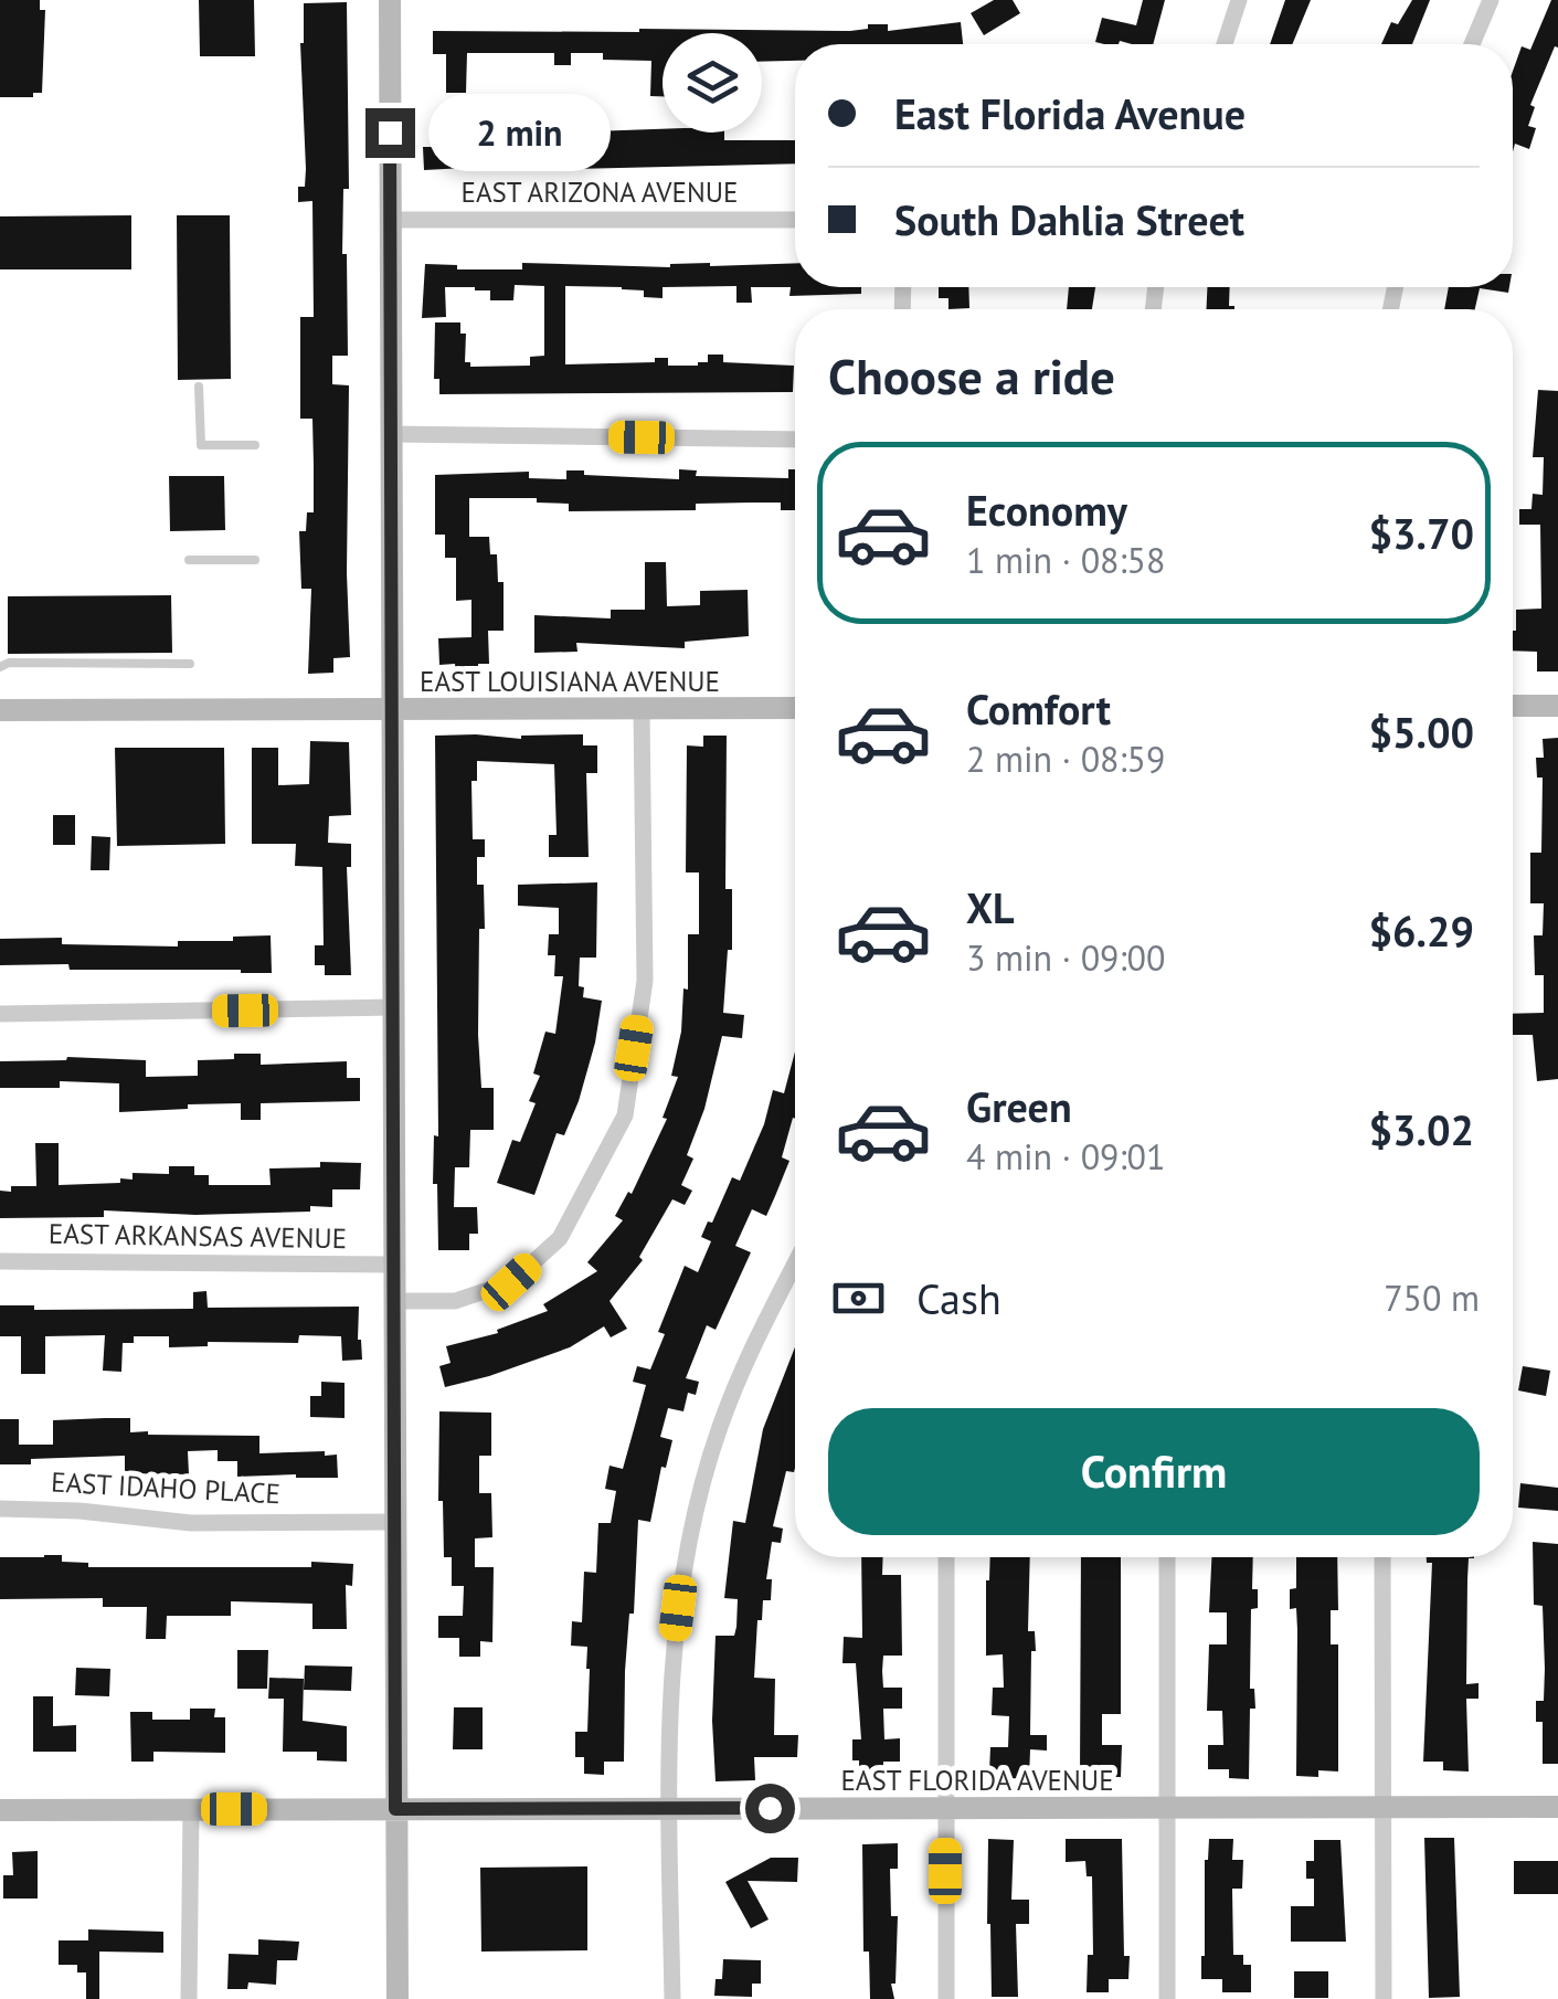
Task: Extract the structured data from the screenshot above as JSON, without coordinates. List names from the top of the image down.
{
  "streets": {
    "street": [
      "EAST ARIZONA AVENUE",
      "EAST LOUISIANA AVENUE",
      "EAST ARKANSAS AVENUE",
      "EAST IDAHO PLACE",
      "EAST FLORIDA AVENUE"
    ]
  },
  "page": {
    "banner": ["East Florida Avenue", "South Dahlia Street"],
    "bubble": "2 min",
    "heading": "Choose a ride",
    "list": [
      {
        "name": "Economy",
        "note": "1 min · 08:58",
        "value": "$3.70"
      },
      {
        "name": "Comfort",
        "note": "2 min · 08:59",
        "value": "$5.00"
      },
      {
        "name": "XL",
        "note": "3 min · 09:00",
        "value": "$6.29"
      },
      {
        "name": "Green",
        "note": "4 min · 09:01",
        "value": "$3.02"
      }
    ],
    "pay": ["Cash", "750 m"],
    "buttons": "Confirm"
  }
}
